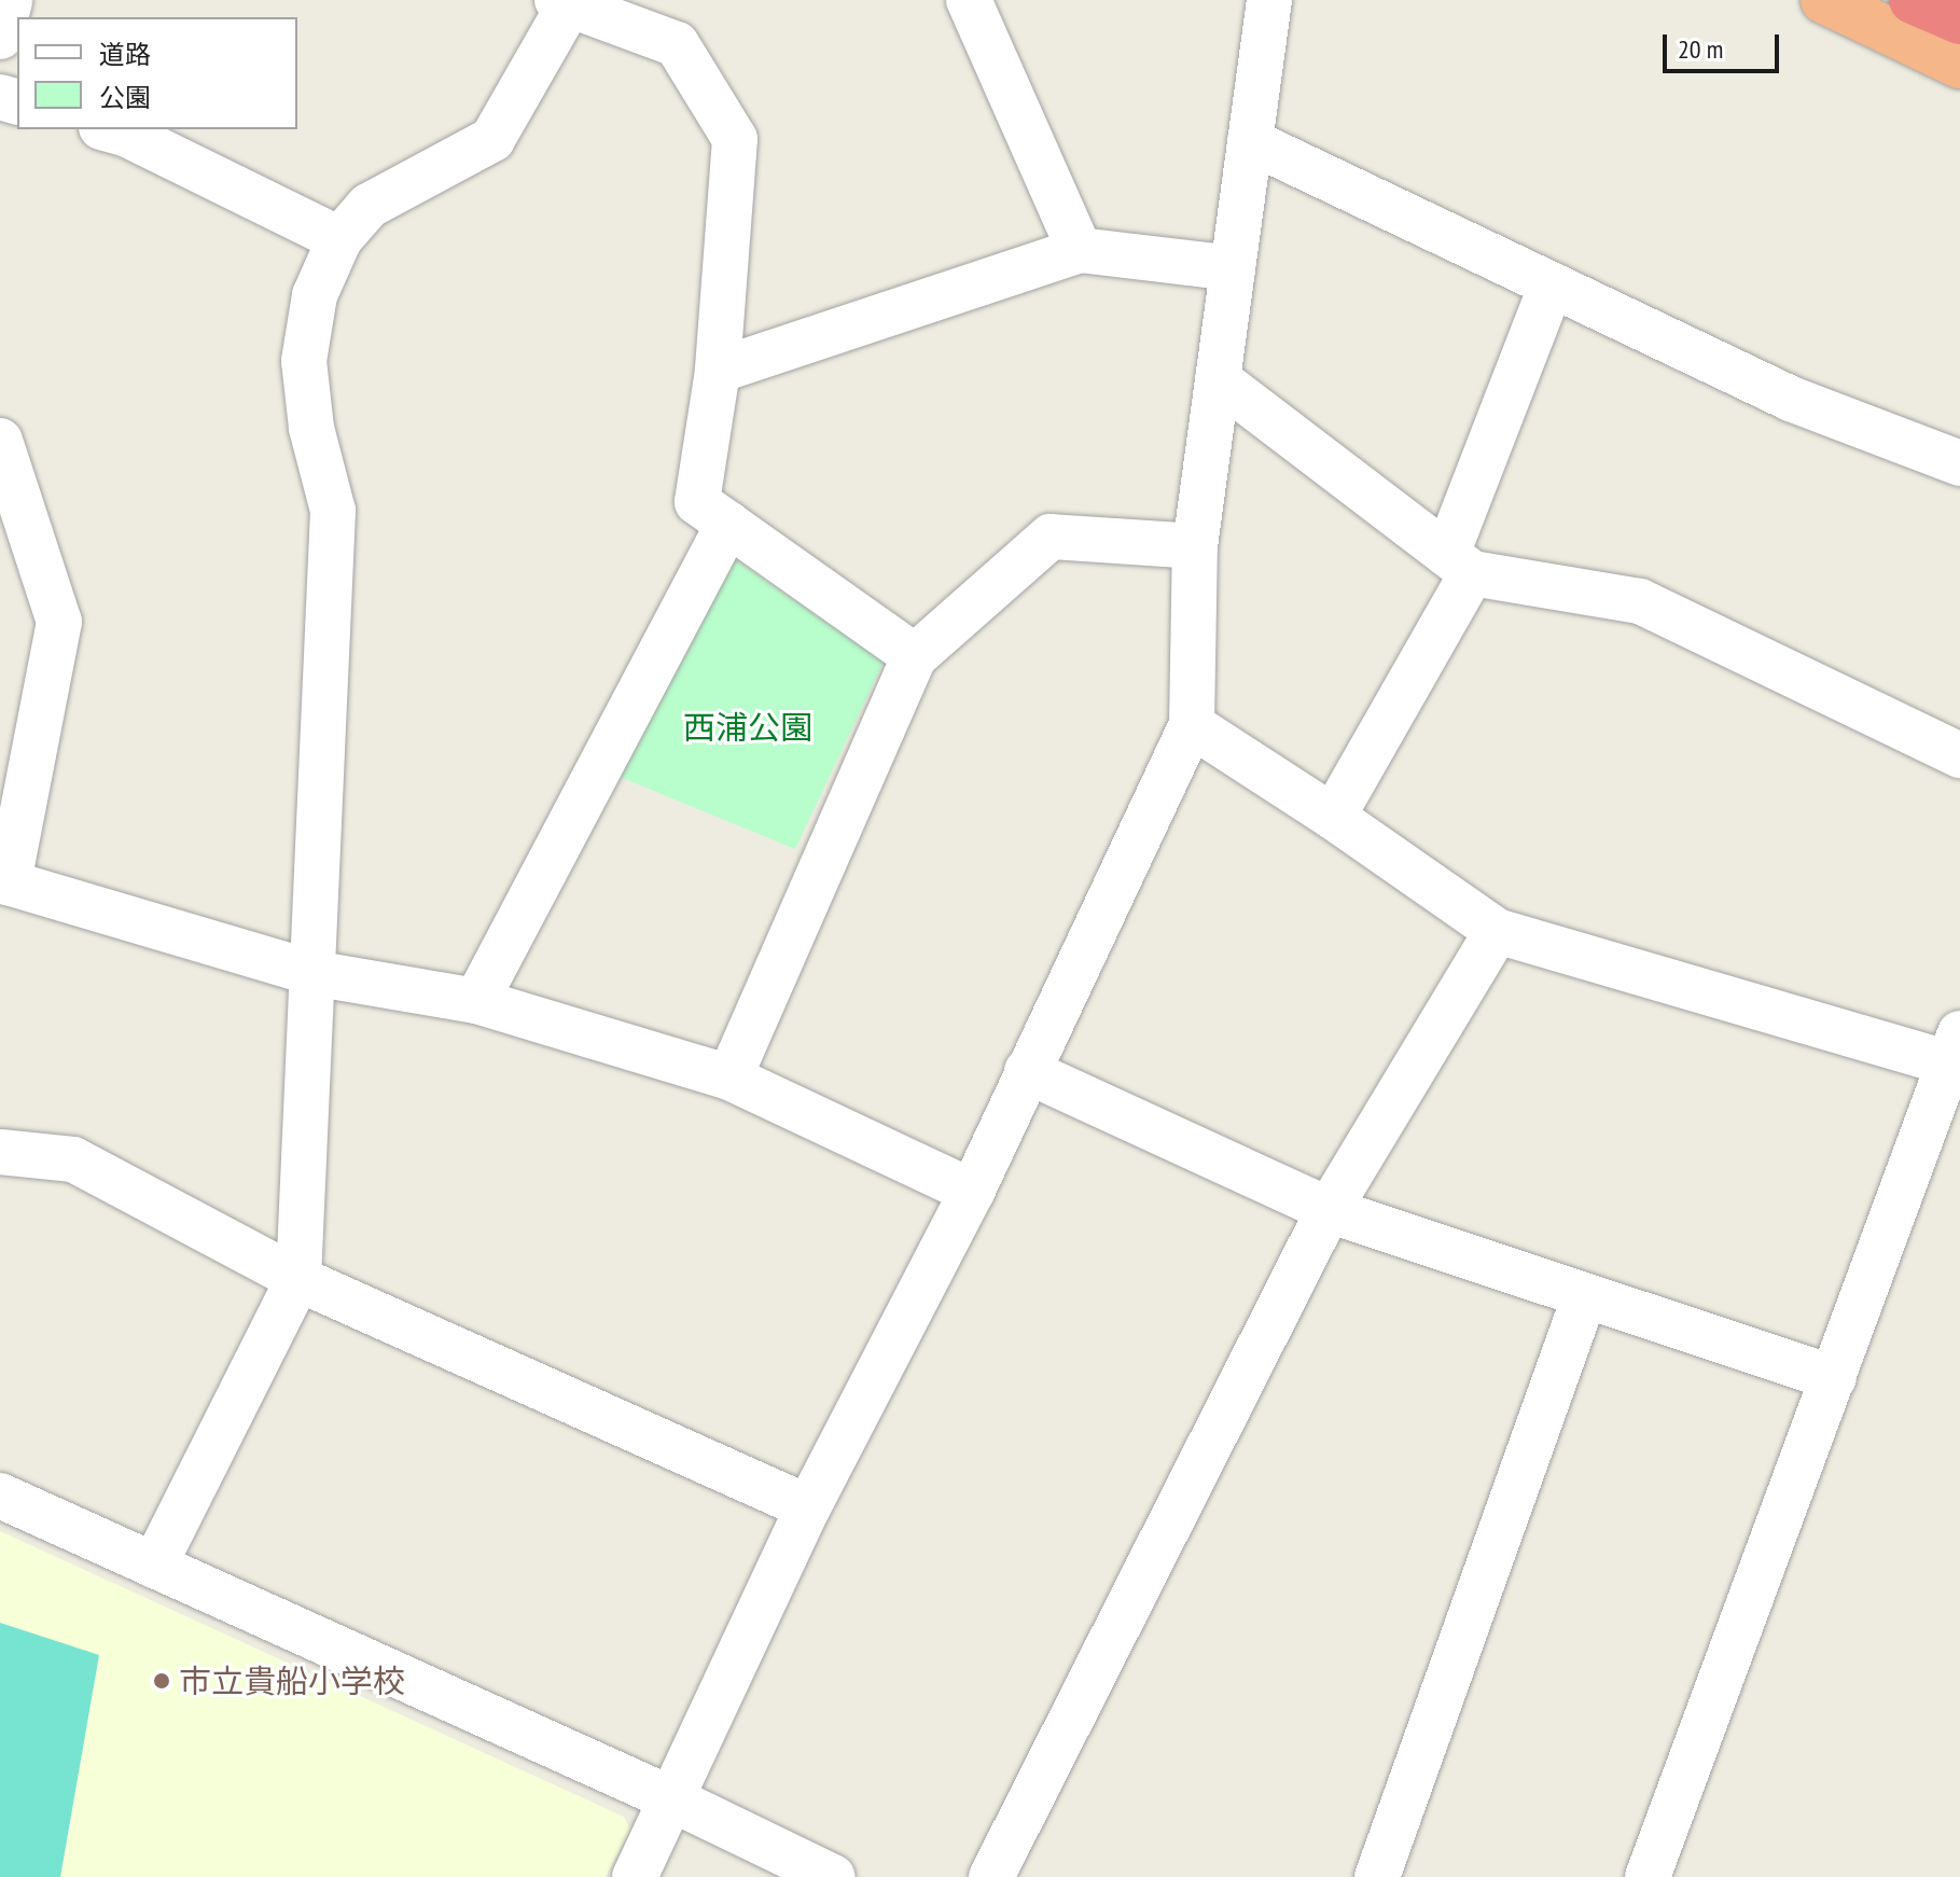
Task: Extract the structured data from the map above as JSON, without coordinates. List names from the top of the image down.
{
  "parks": ["西浦公園"],
  "places": ["市立貴船小学校"],
  "legend": ["道路", "公園"],
  "scale_bar": "20 m"
}
